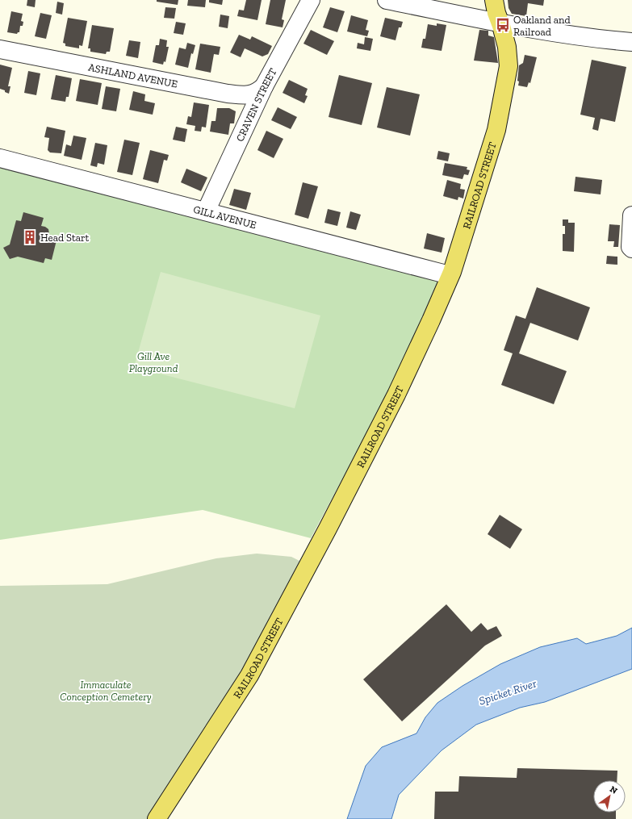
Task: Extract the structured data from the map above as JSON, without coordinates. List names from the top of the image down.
{
  "streets": {
    "main road": ["RAILROAD STREET"],
    "street": ["ASHLAND AVENUE", "CRAVEN STREET", "GILL AVENUE"]
  },
  "crossings": [
    ["ASHLAND AVENUE", "CRAVEN STREET"],
    ["CRAVEN STREET", "GILL AVENUE"],
    ["RAILROAD STREET", "GILL AVENUE"]
  ],
  "water": ["Spicket River"],
  "parks": ["Gill Ave Playground", "Immaculate Conception Cemetery"],
  "places": {
    "bus stop": ["Oakland and Railroad"],
    "building": ["Head Start"]
  },
  "north": "top right"
}
